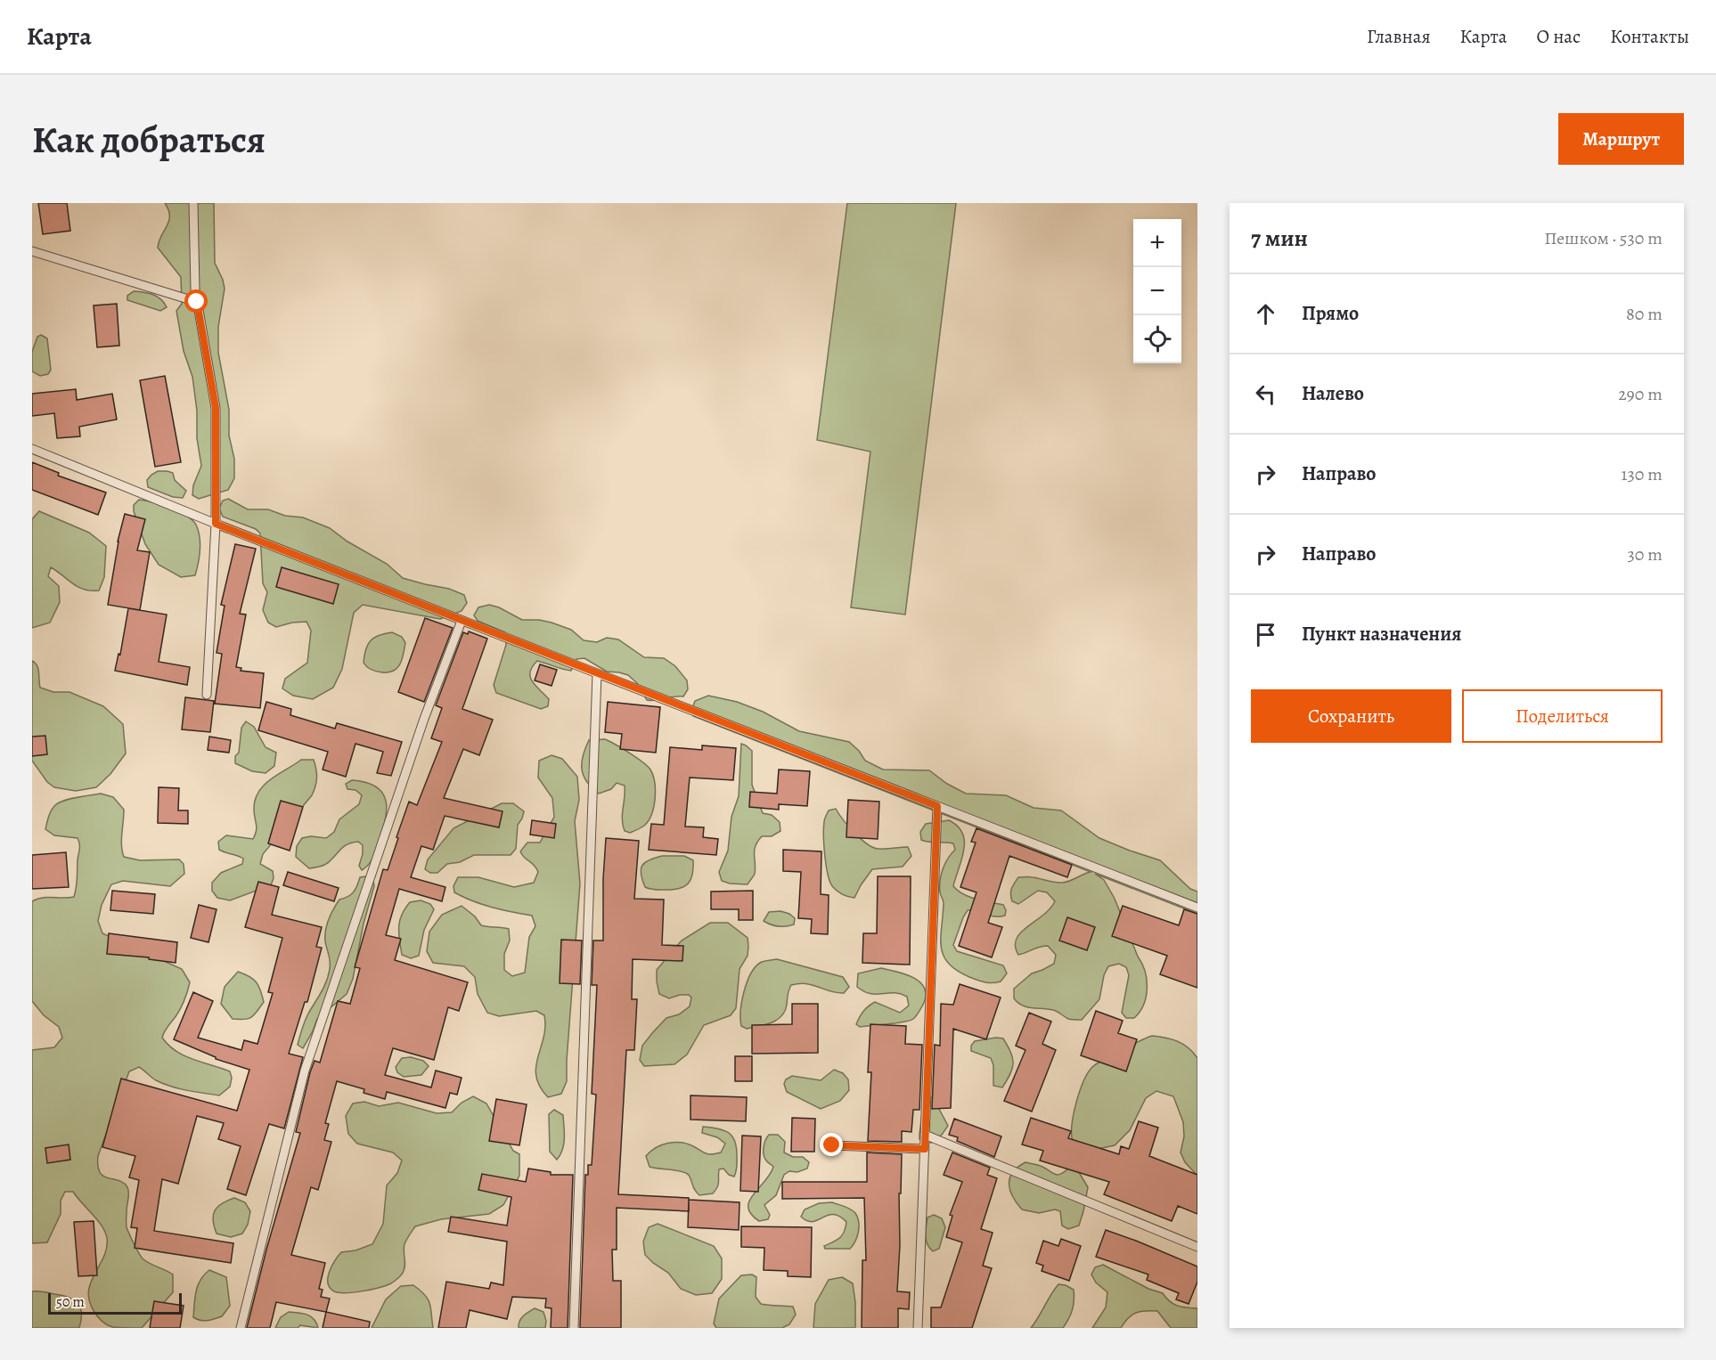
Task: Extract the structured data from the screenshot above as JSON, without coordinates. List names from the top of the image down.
{
  "scale_bar": "50 m",
  "page": {
    "header": "Карта",
    "nav": [
      "Главная",
      "Карта",
      "О нас",
      "Контакты"
    ],
    "buttons": [
      "Маршрут",
      ["Сохранить", "Поделиться"]
    ],
    "title": "Как добраться",
    "heading": ["7 мин", "Пешком · 530 m"],
    "map_buttons": ["+", "−"],
    "list": [
      ["Прямо", "80 m"],
      ["Налево", "290 m"],
      ["Направо", "130 m"],
      ["Направо", "30 m"],
      "Пункт назначения"
    ],
    "scale": "50 m"
  }
}
